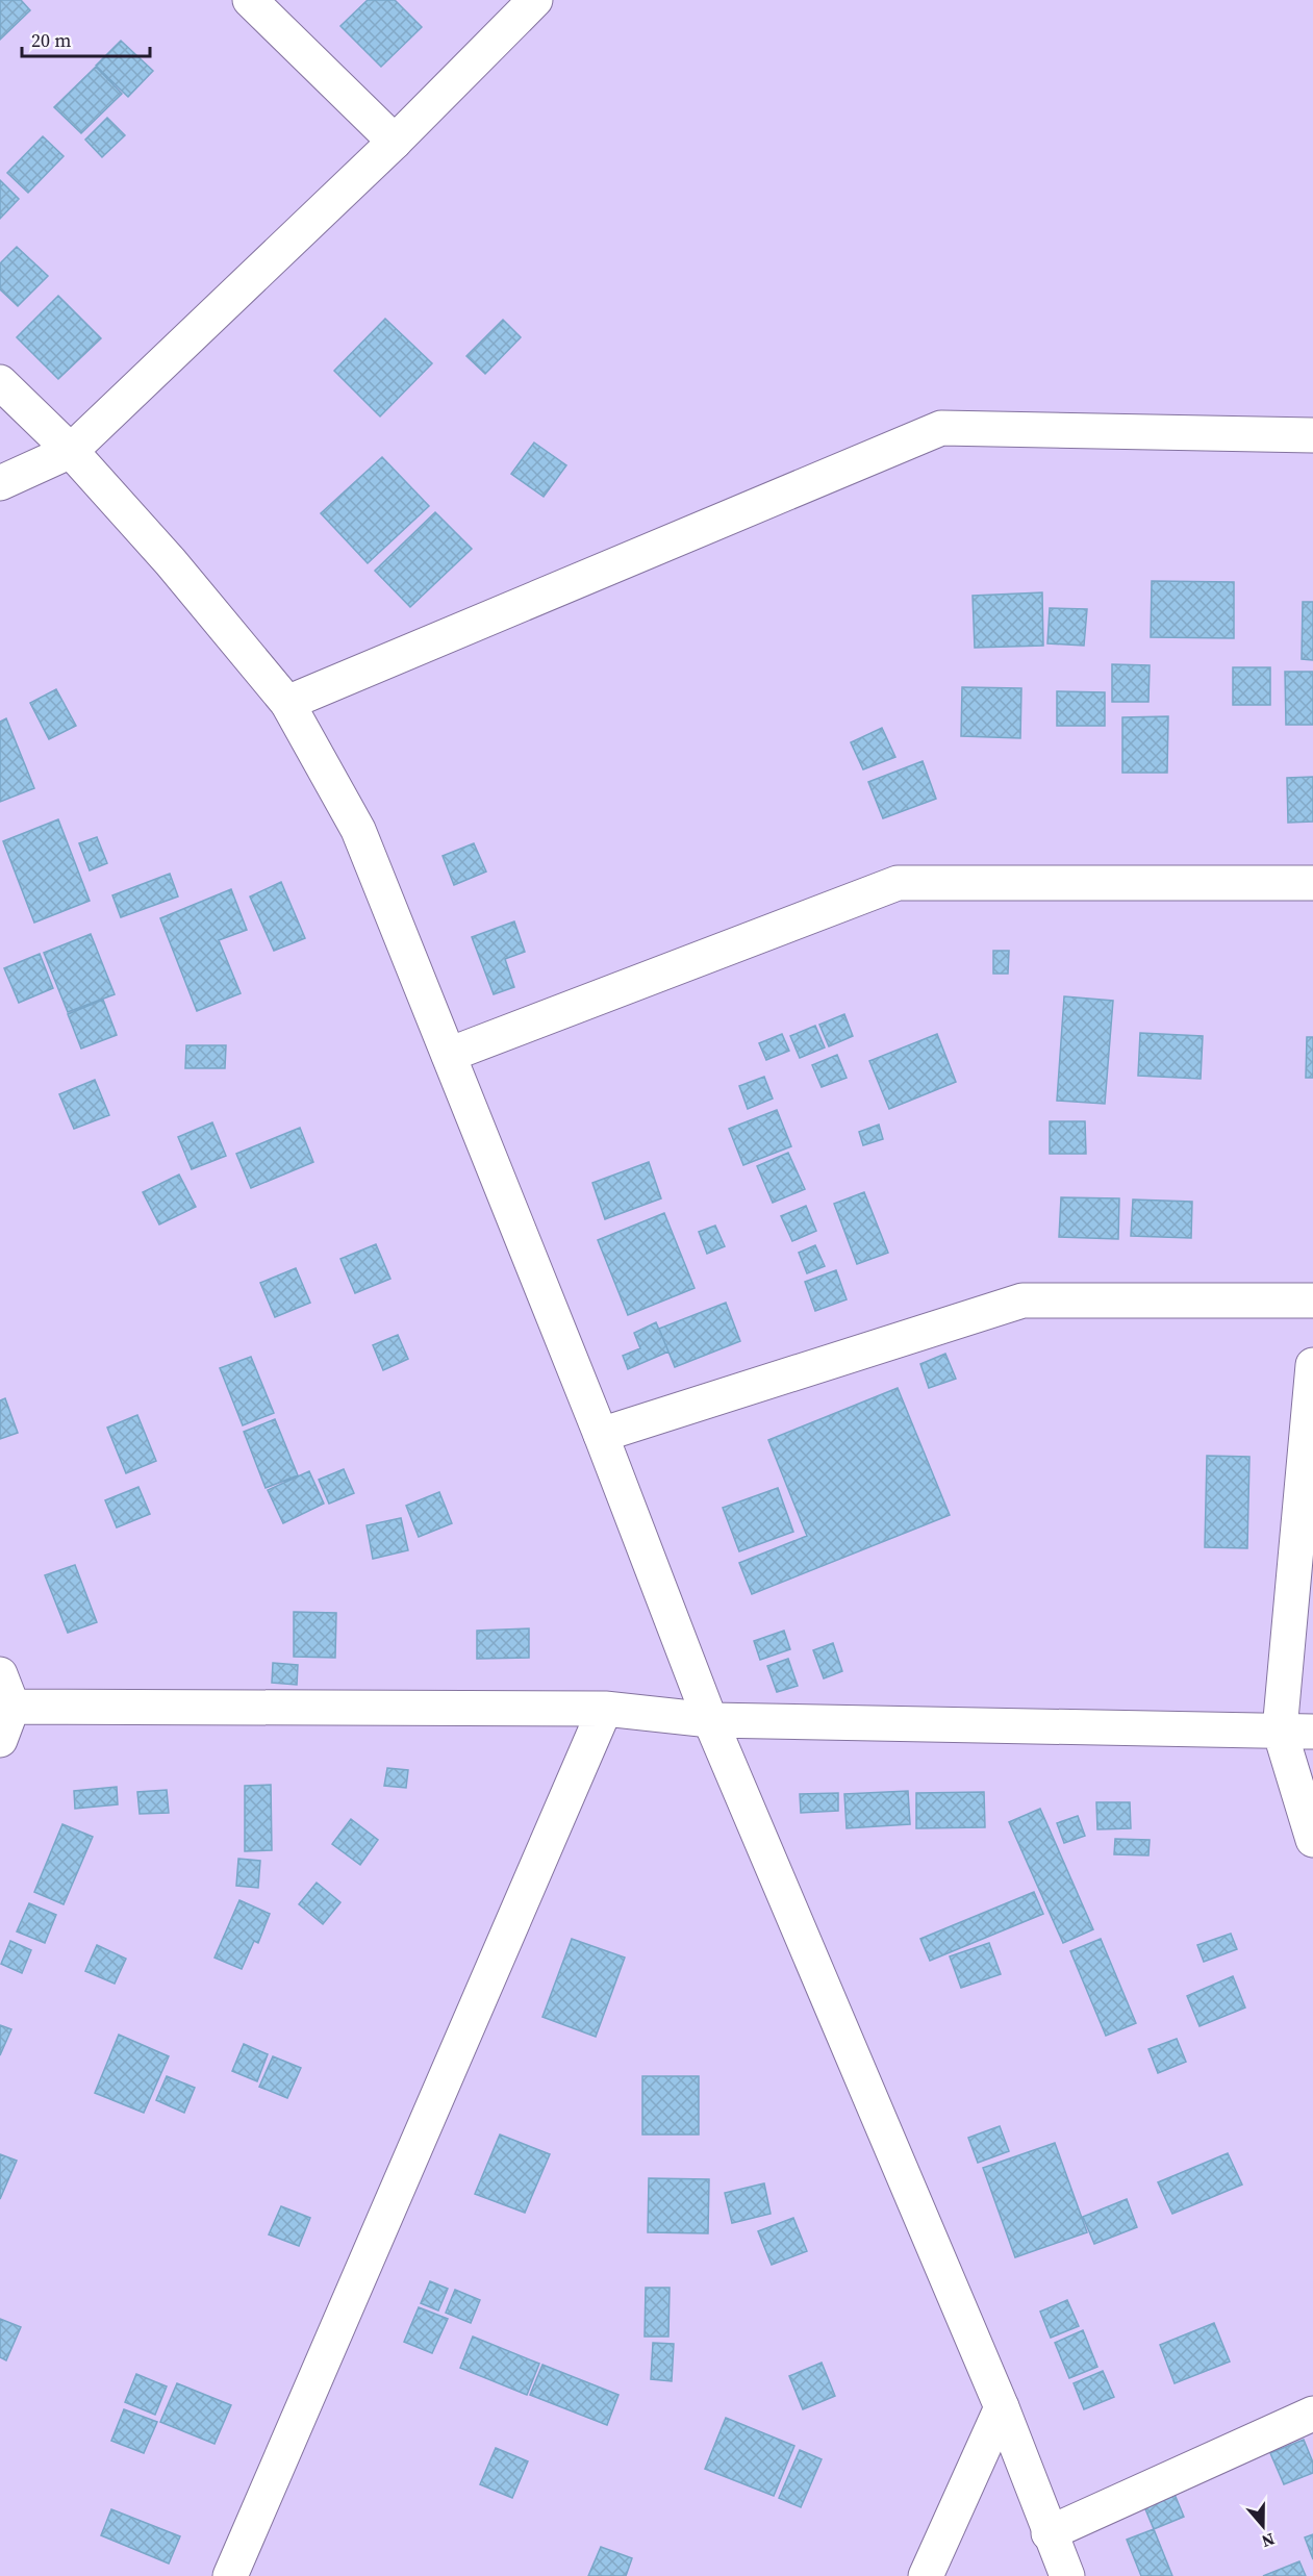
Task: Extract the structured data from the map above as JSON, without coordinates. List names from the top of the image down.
{
  "scale_bar": "20 m",
  "north": "bottom"
}
